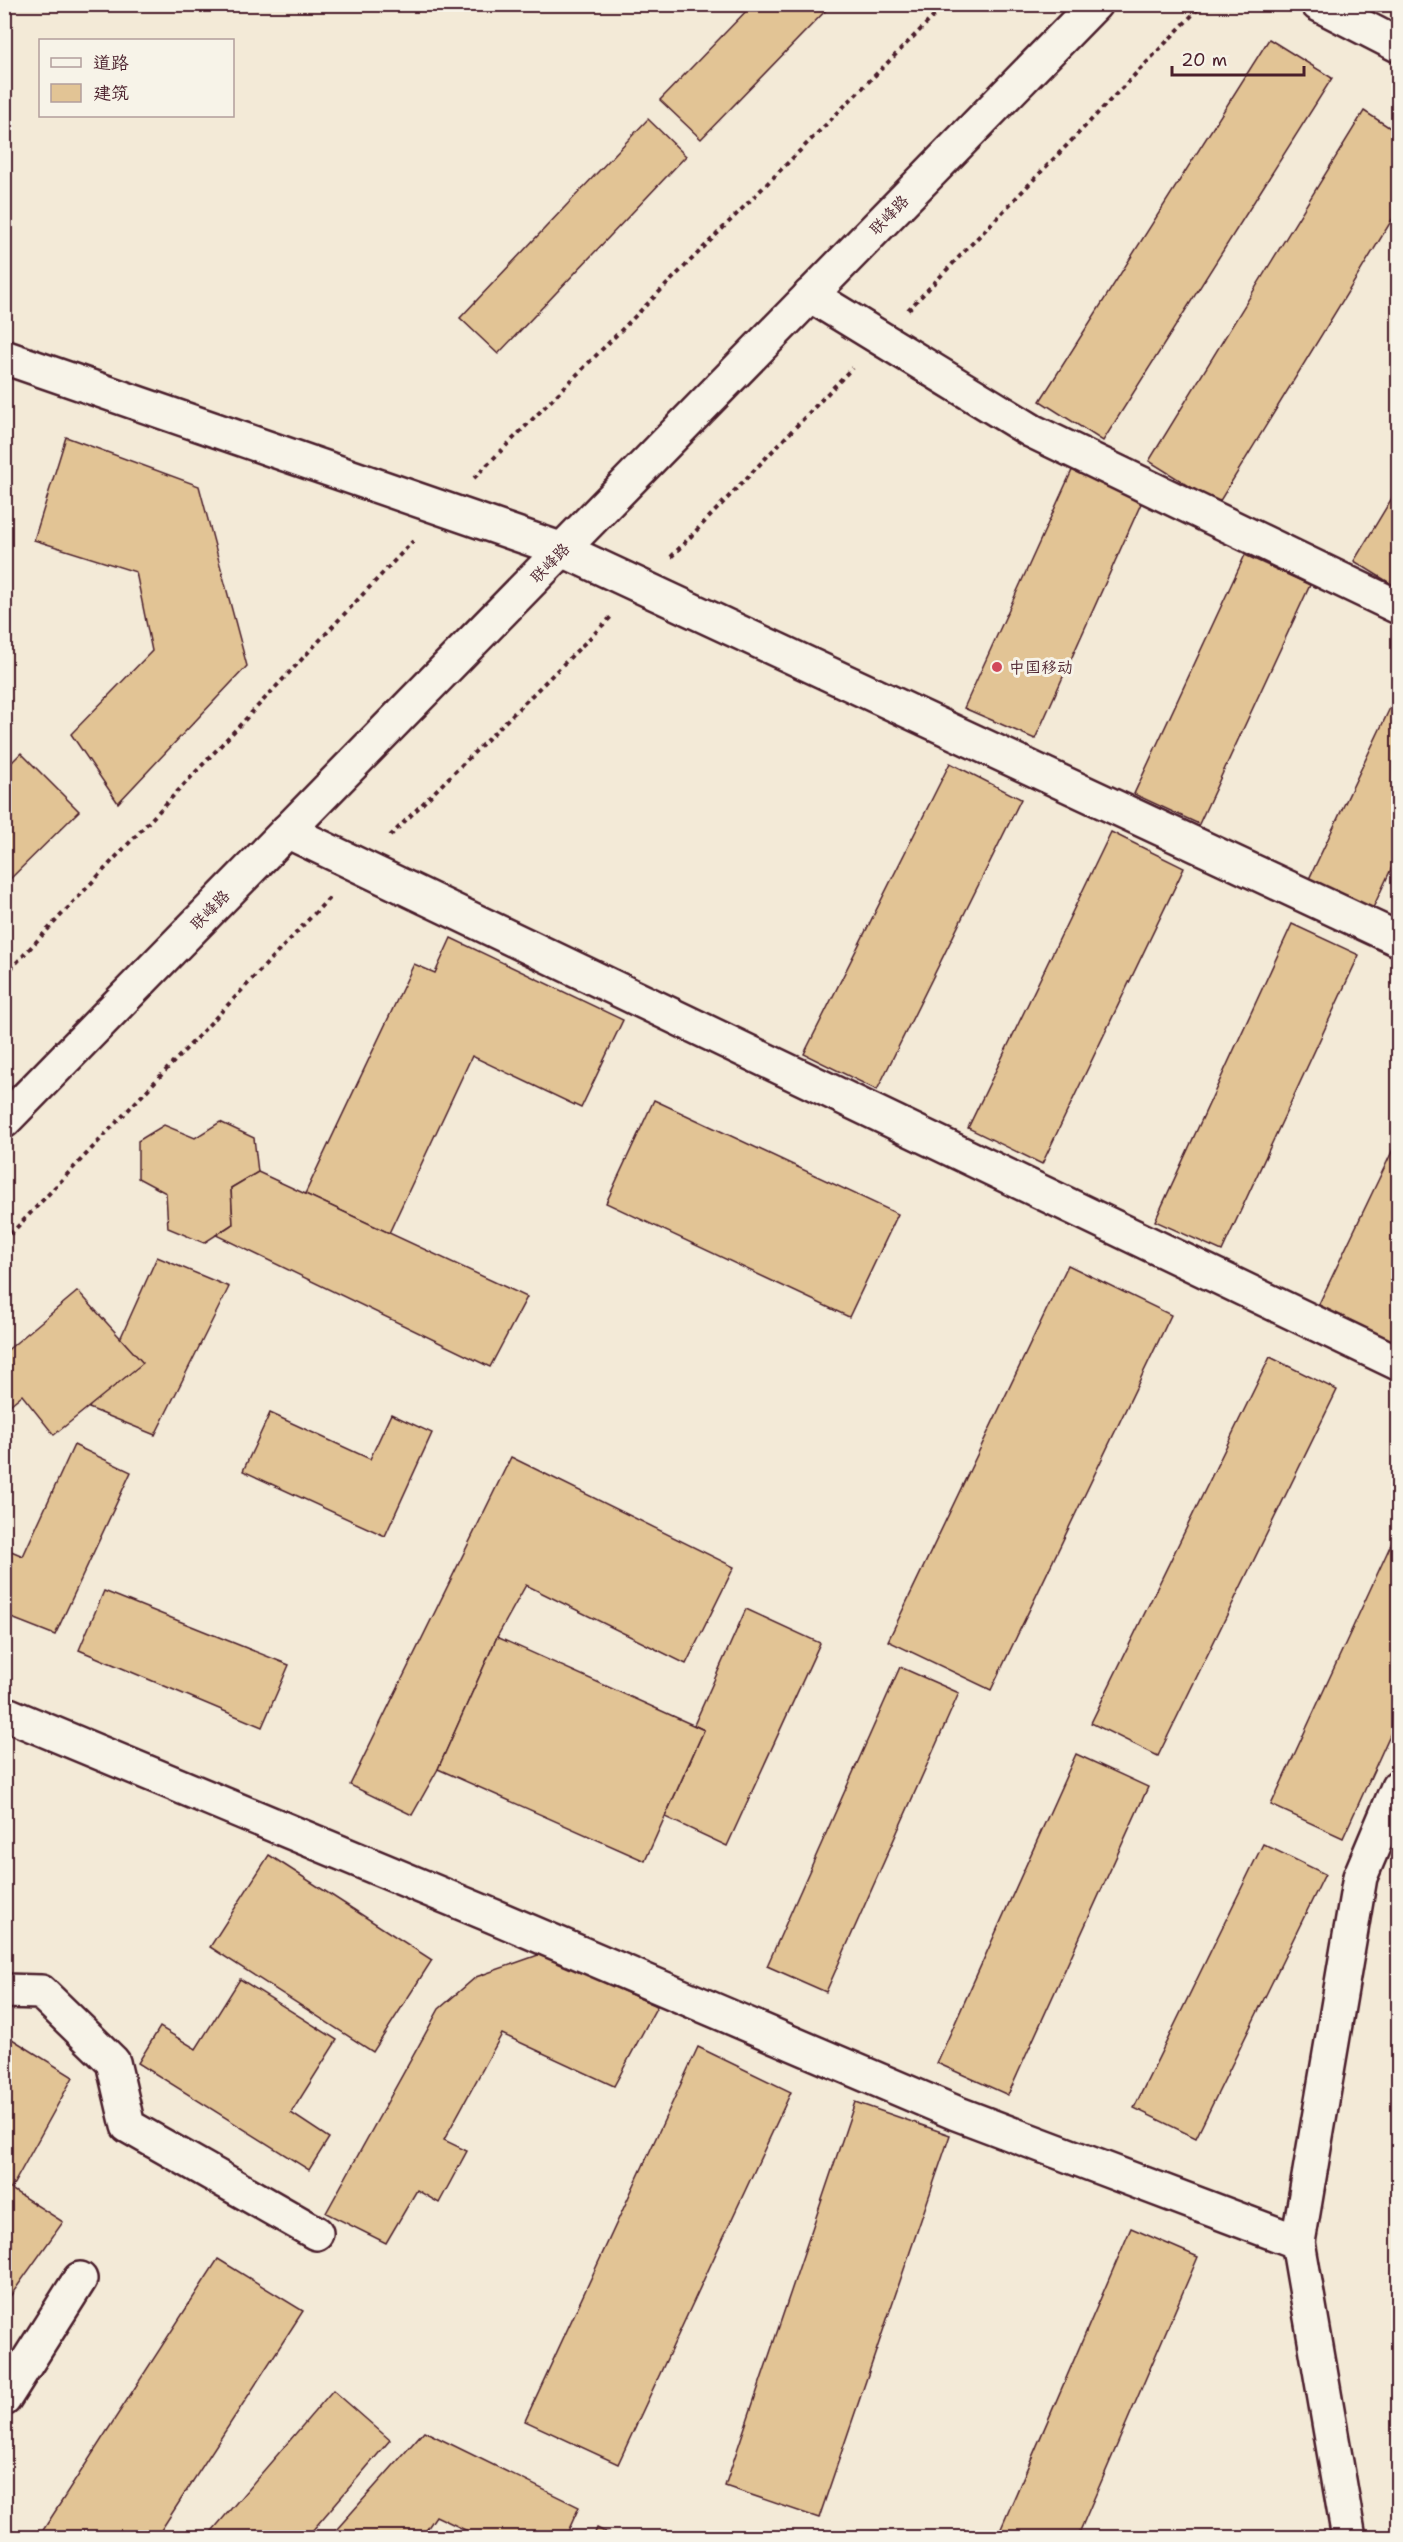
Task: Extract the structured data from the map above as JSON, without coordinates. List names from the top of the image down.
{
  "streets": {
    "street": ["联峰路"]
  },
  "places": ["中国移动"],
  "legend": ["道路", "建筑"],
  "scale_bar": "20 m"
}
